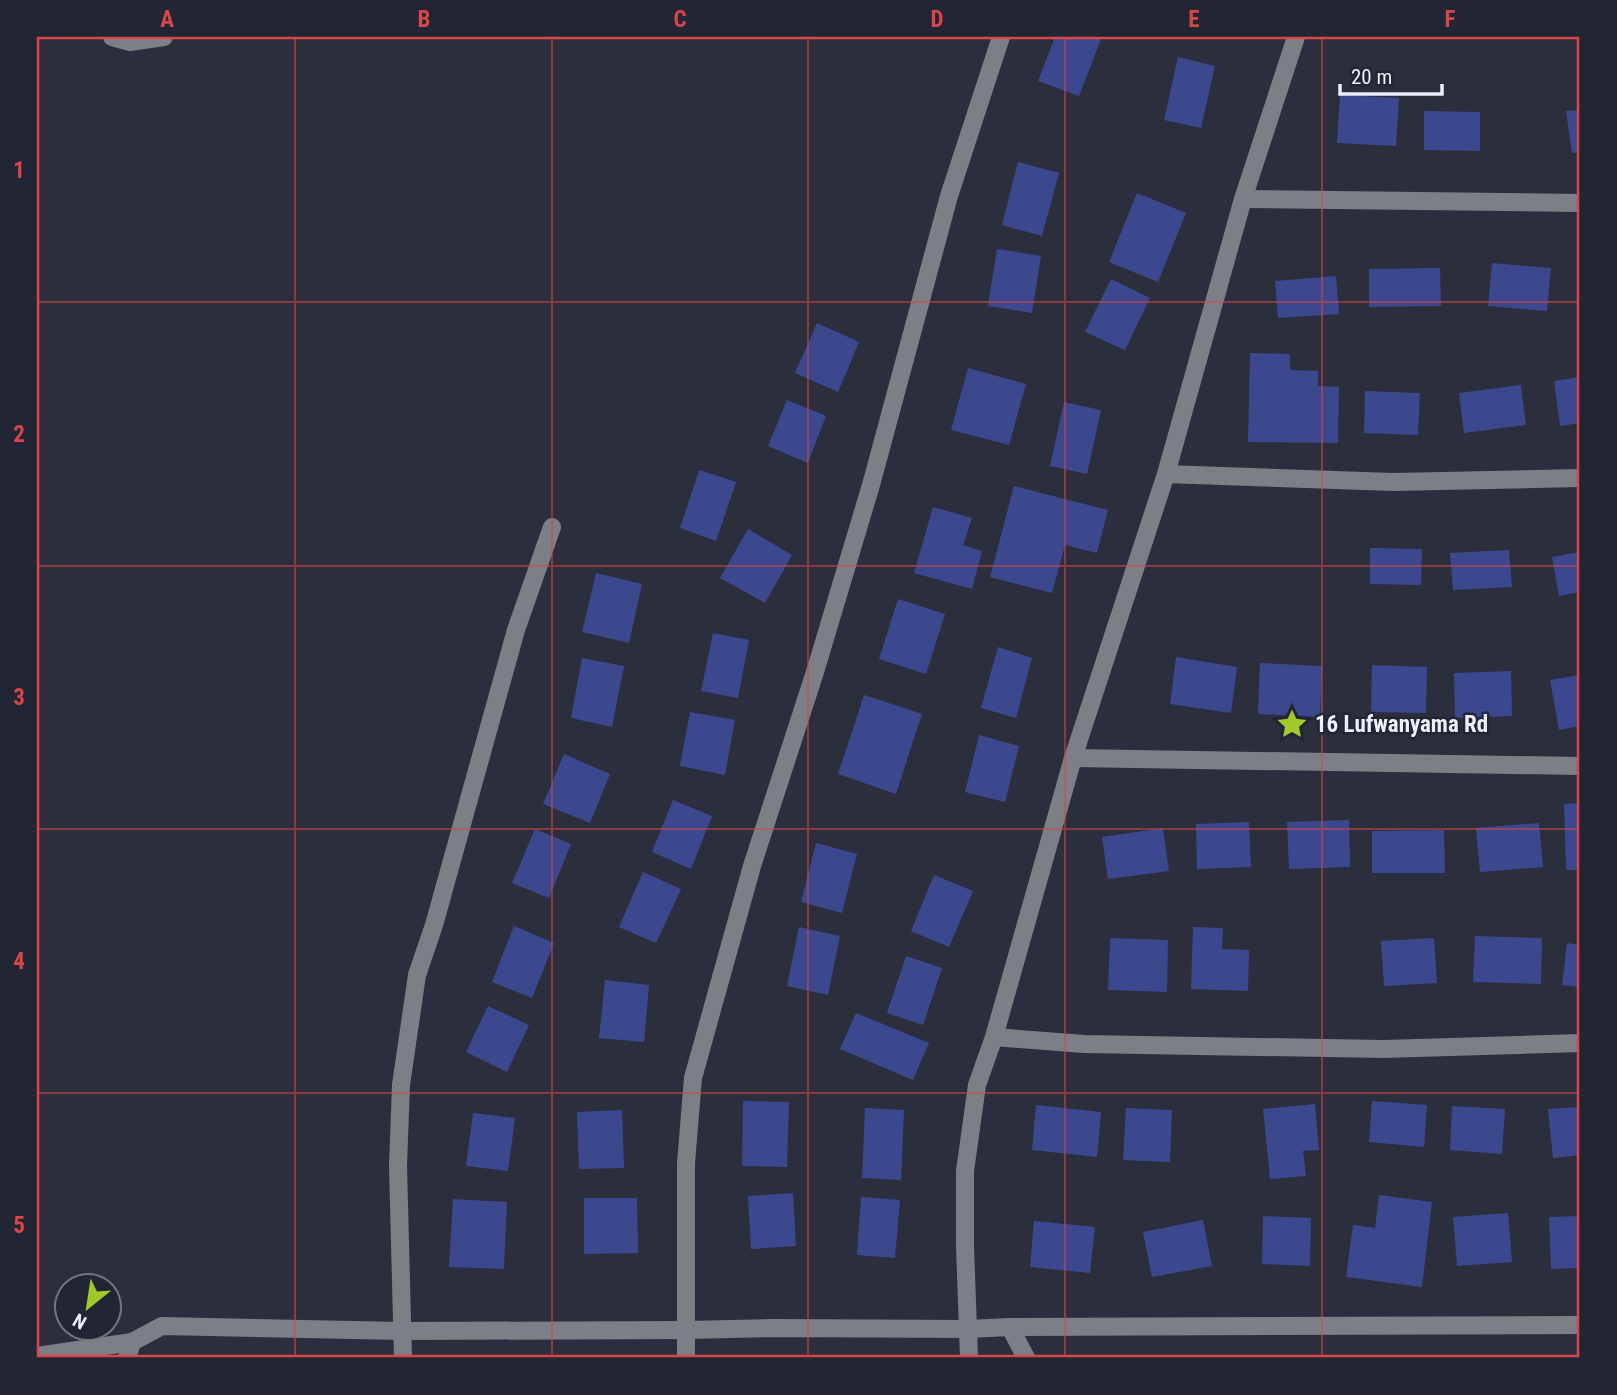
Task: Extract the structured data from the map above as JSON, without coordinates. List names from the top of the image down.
{
  "places": {
    "place": ["16 Lufwanyama Rd"]
  },
  "scale_bar": "20 m",
  "north": "bottom left",
  "grid": {
    "columns": [
      "A",
      "B",
      "C",
      "D",
      "E",
      "F"
    ],
    "rows": [
      "1",
      "2",
      "3",
      "4",
      "5"
    ]
  }
}
